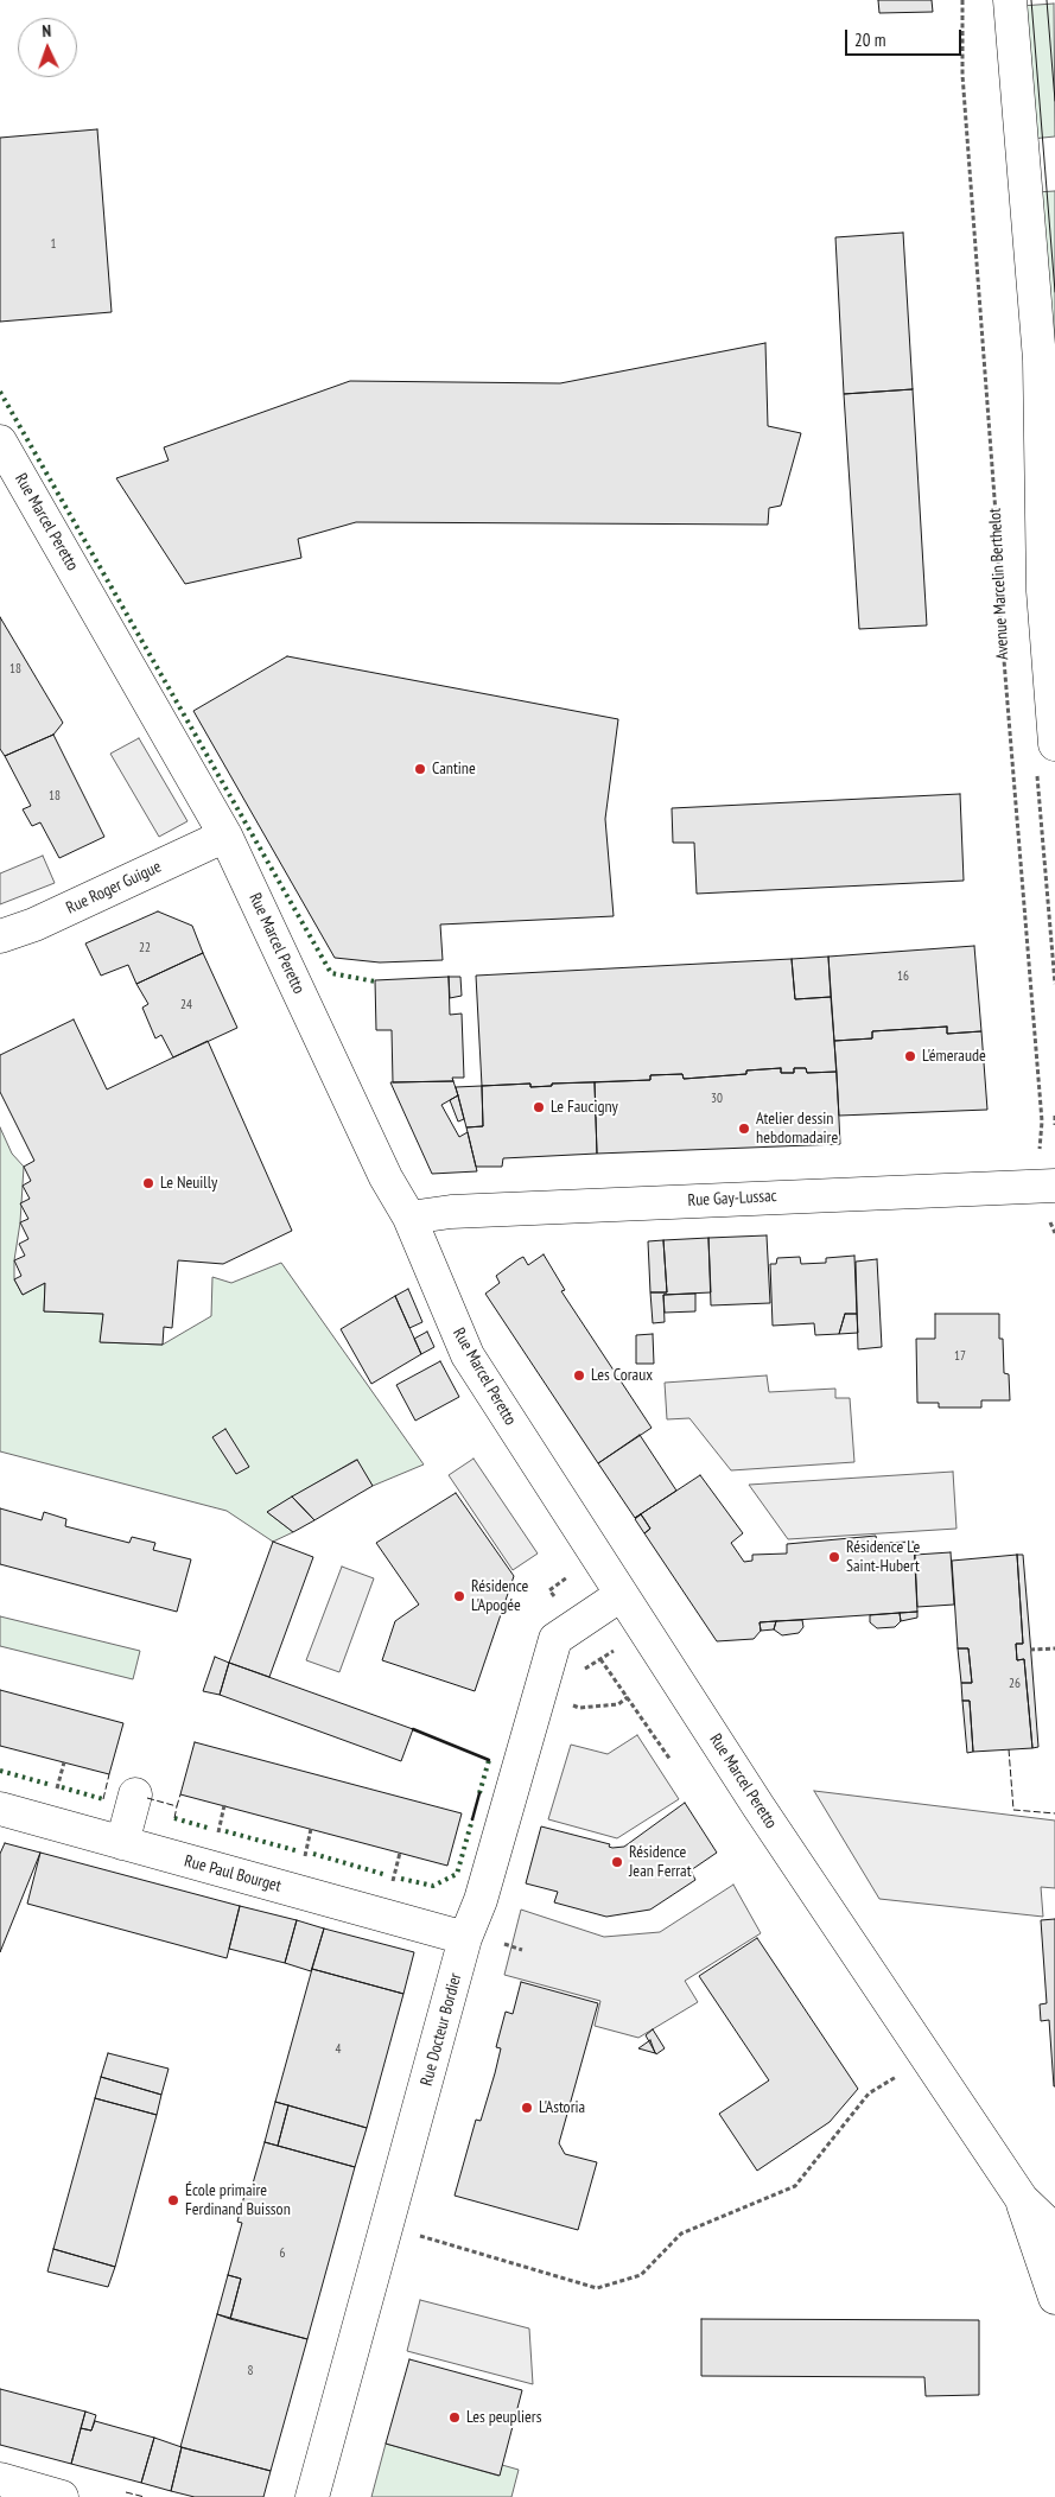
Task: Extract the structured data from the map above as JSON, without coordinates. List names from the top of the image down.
{
  "streets": {
    "street": [
      "Rue Marcel Peretto",
      "Rue Roger Guigue",
      "Rue Gay-Lussac",
      "Rue Paul Bourget",
      "Rue Docteur Bordier"
    ],
    "path": ["Avenue Marcelin Berthelot"]
  },
  "crossings": [
    ["Rue Marcel Peretto", "Rue Roger Guigue"],
    ["Rue Marcel Peretto", "Rue Gay-Lussac"],
    ["Rue Marcel Peretto", "Rue Docteur Bordier"],
    ["Rue Paul Bourget", "Rue Docteur Bordier"]
  ],
  "places": [
    "Cantine",
    "L'émeraude",
    "Le Faucigny",
    "Atelier dessin hebdomadaire",
    "Le Neuilly",
    "Les Coraux",
    "Résidence Le Saint-Hubert",
    "Résidence L'Apogée",
    "Résidence Jean Ferrat",
    "L'Astoria",
    "École primaire Ferdinand Buisson",
    "Les peupliers"
  ],
  "house_numbers": [
    "1",
    "18",
    "18",
    "22",
    "16",
    "24",
    "30",
    "17",
    "26",
    "4",
    "6",
    "8"
  ],
  "scale_bar": "20 m",
  "north": "top"
}
